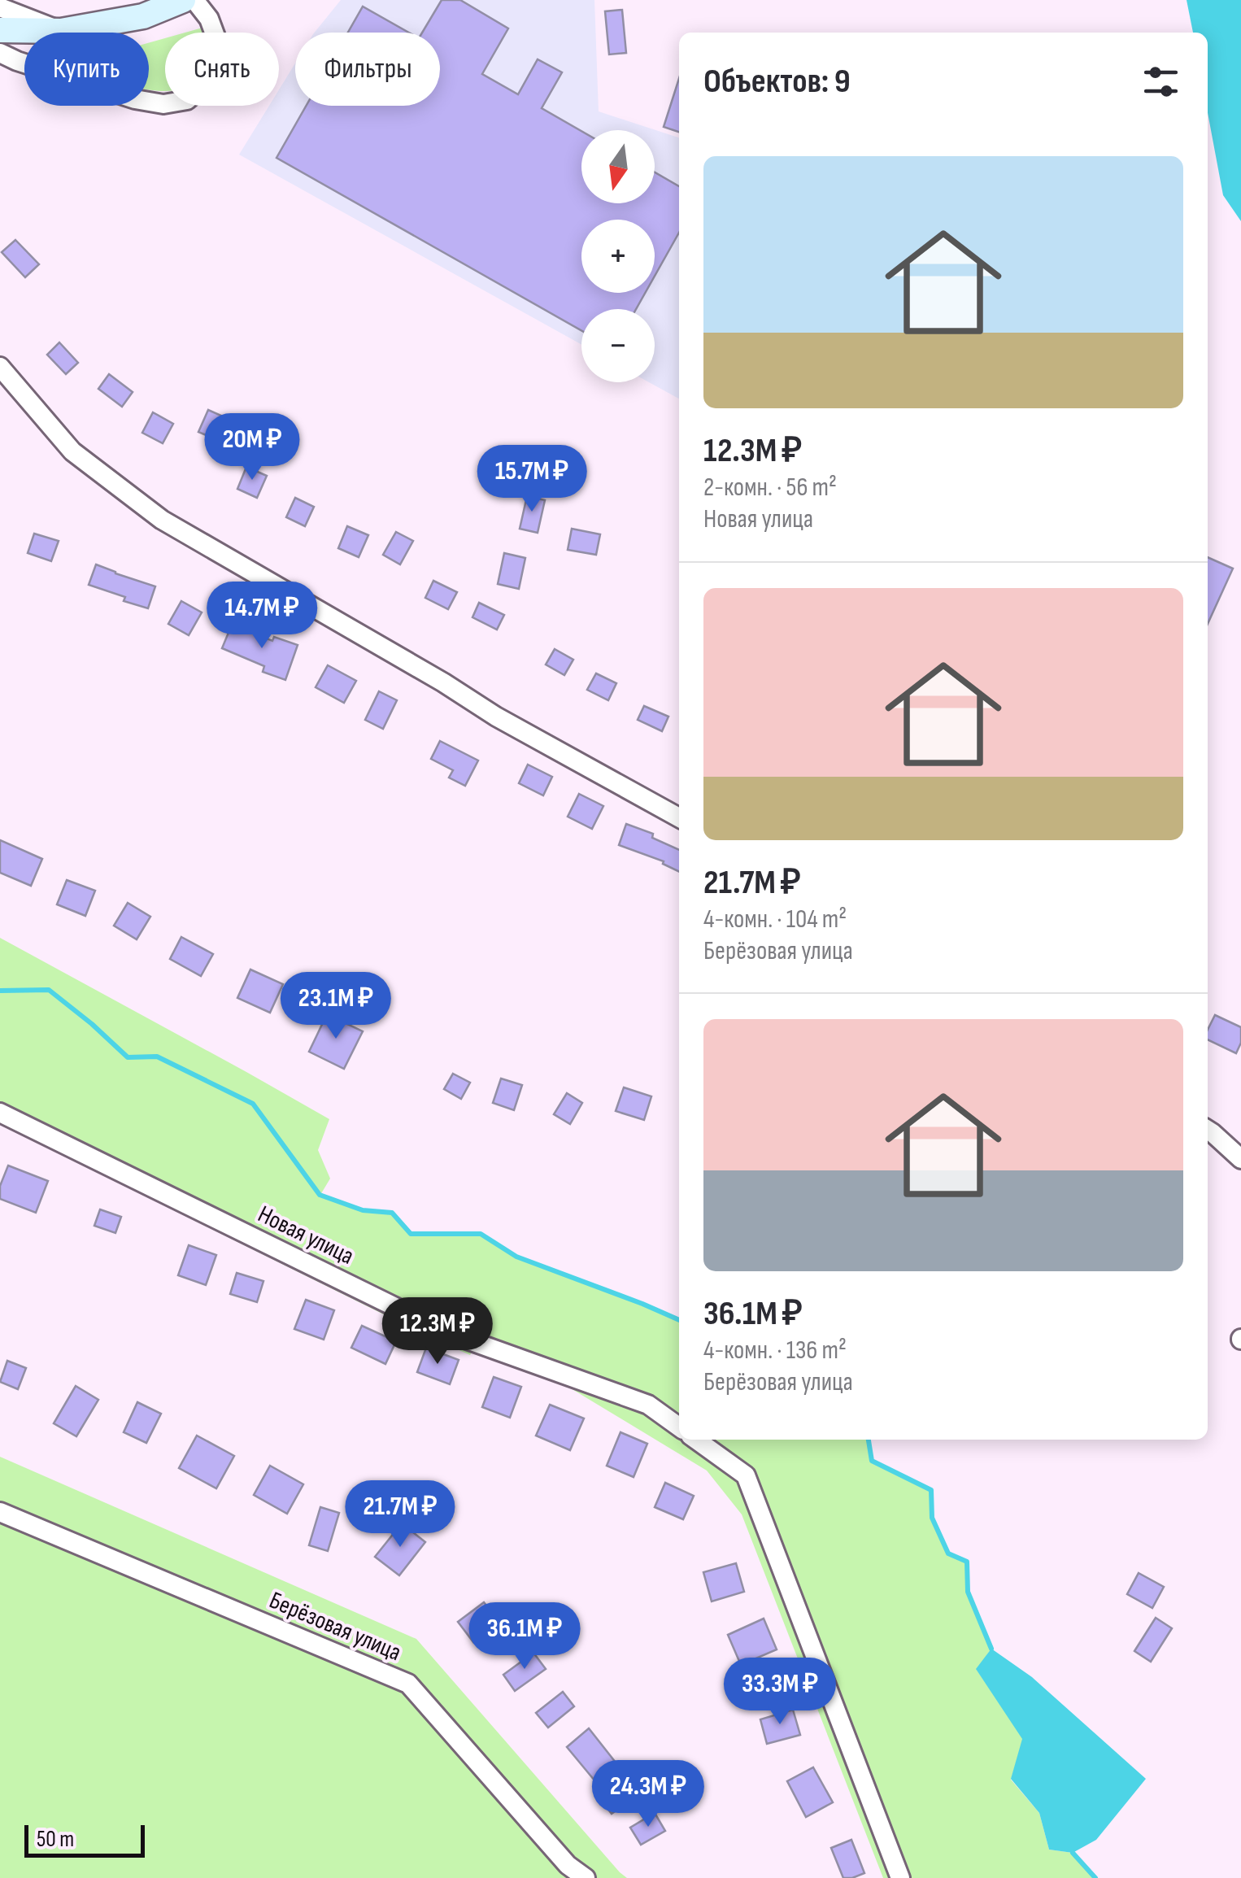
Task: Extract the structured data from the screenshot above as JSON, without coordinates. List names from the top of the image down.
{
  "streets": {
    "street": ["Новая улица", "Берёзовая улица"]
  },
  "scale_bar": "50 m",
  "north": "bottom",
  "page": {
    "chip": ["Купить", "Снять", "Фильтры"],
    "heading": "Объектов: 9",
    "map_buttons": ["+", "−"],
    "list": [
      {
        "name": "12.3M ₽",
        "note": "2-комн. · 56 m² · Новая улица"
      },
      {
        "name": "21.7M ₽",
        "note": "4-комн. · 104 m² · Берёзовая улица"
      },
      {
        "name": "36.1M ₽",
        "note": "4-комн. · 136 m² · Берёзовая улица"
      }
    ],
    "price": [
      "20M ₽",
      "15.7M ₽",
      "14.7M ₽",
      "23.1M ₽",
      "12.3M ₽",
      "21.7M ₽",
      "36.1M ₽",
      "33.3M ₽",
      "24.3M ₽"
    ],
    "scale": "50 m"
  }
}
